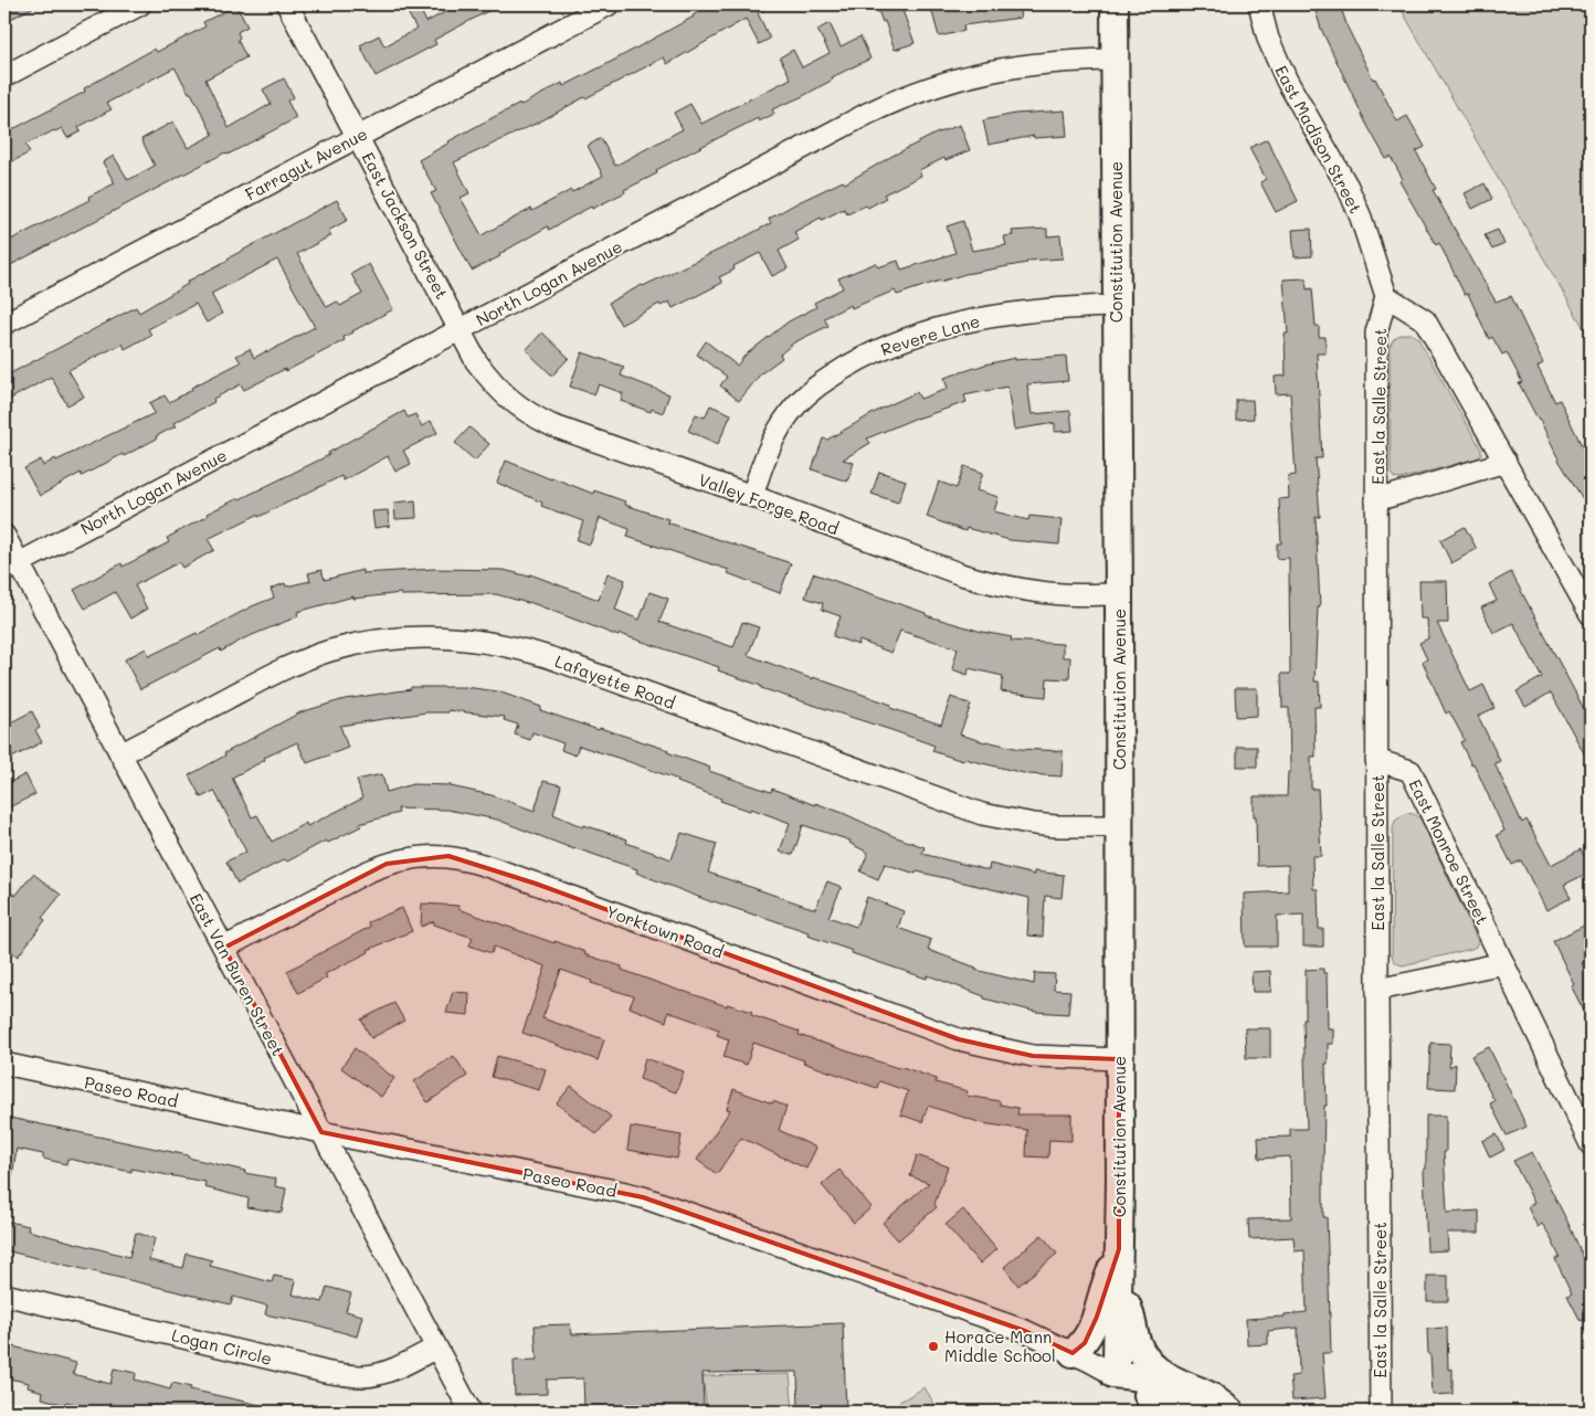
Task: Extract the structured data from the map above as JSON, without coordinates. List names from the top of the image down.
{
  "streets": {
    "main road": ["Constitution Avenue", "Paseo Road"],
    "street": [
      "East Madison Street",
      "Farragut Avenue",
      "East Jackson Street",
      "North Logan Avenue",
      "Revere Lane",
      "East la Salle Street",
      "Valley Forge Road",
      "Lafayette Road",
      "East Monroe Street",
      "Yorktown Road",
      "East Van Buren Street",
      "Logan Circle"
    ]
  },
  "crossings": [
    ["East Madison Street", "East la Salle Street"],
    ["Farragut Avenue", "East Jackson Street"],
    ["East Jackson Street", "North Logan Avenue"],
    ["East Jackson Street", "Valley Forge Road"],
    ["Constitution Avenue", "North Logan Avenue"],
    ["Constitution Avenue", "Revere Lane"],
    ["Constitution Avenue", "Valley Forge Road"],
    ["Constitution Avenue", "Lafayette Road"],
    ["Constitution Avenue", "Yorktown Road"],
    ["Constitution Avenue", "Paseo Road"],
    ["North Logan Avenue", "Valley Forge Road"],
    ["North Logan Avenue", "East Van Buren Street"],
    ["Revere Lane", "Valley Forge Road"],
    ["East la Salle Street", "East Monroe Street"],
    ["Lafayette Road", "East Van Buren Street"],
    ["Yorktown Road", "East Van Buren Street"],
    ["East Van Buren Street", "Paseo Road"],
    ["East Van Buren Street", "Logan Circle"]
  ],
  "places": ["Horace Mann Middle School"]
}
